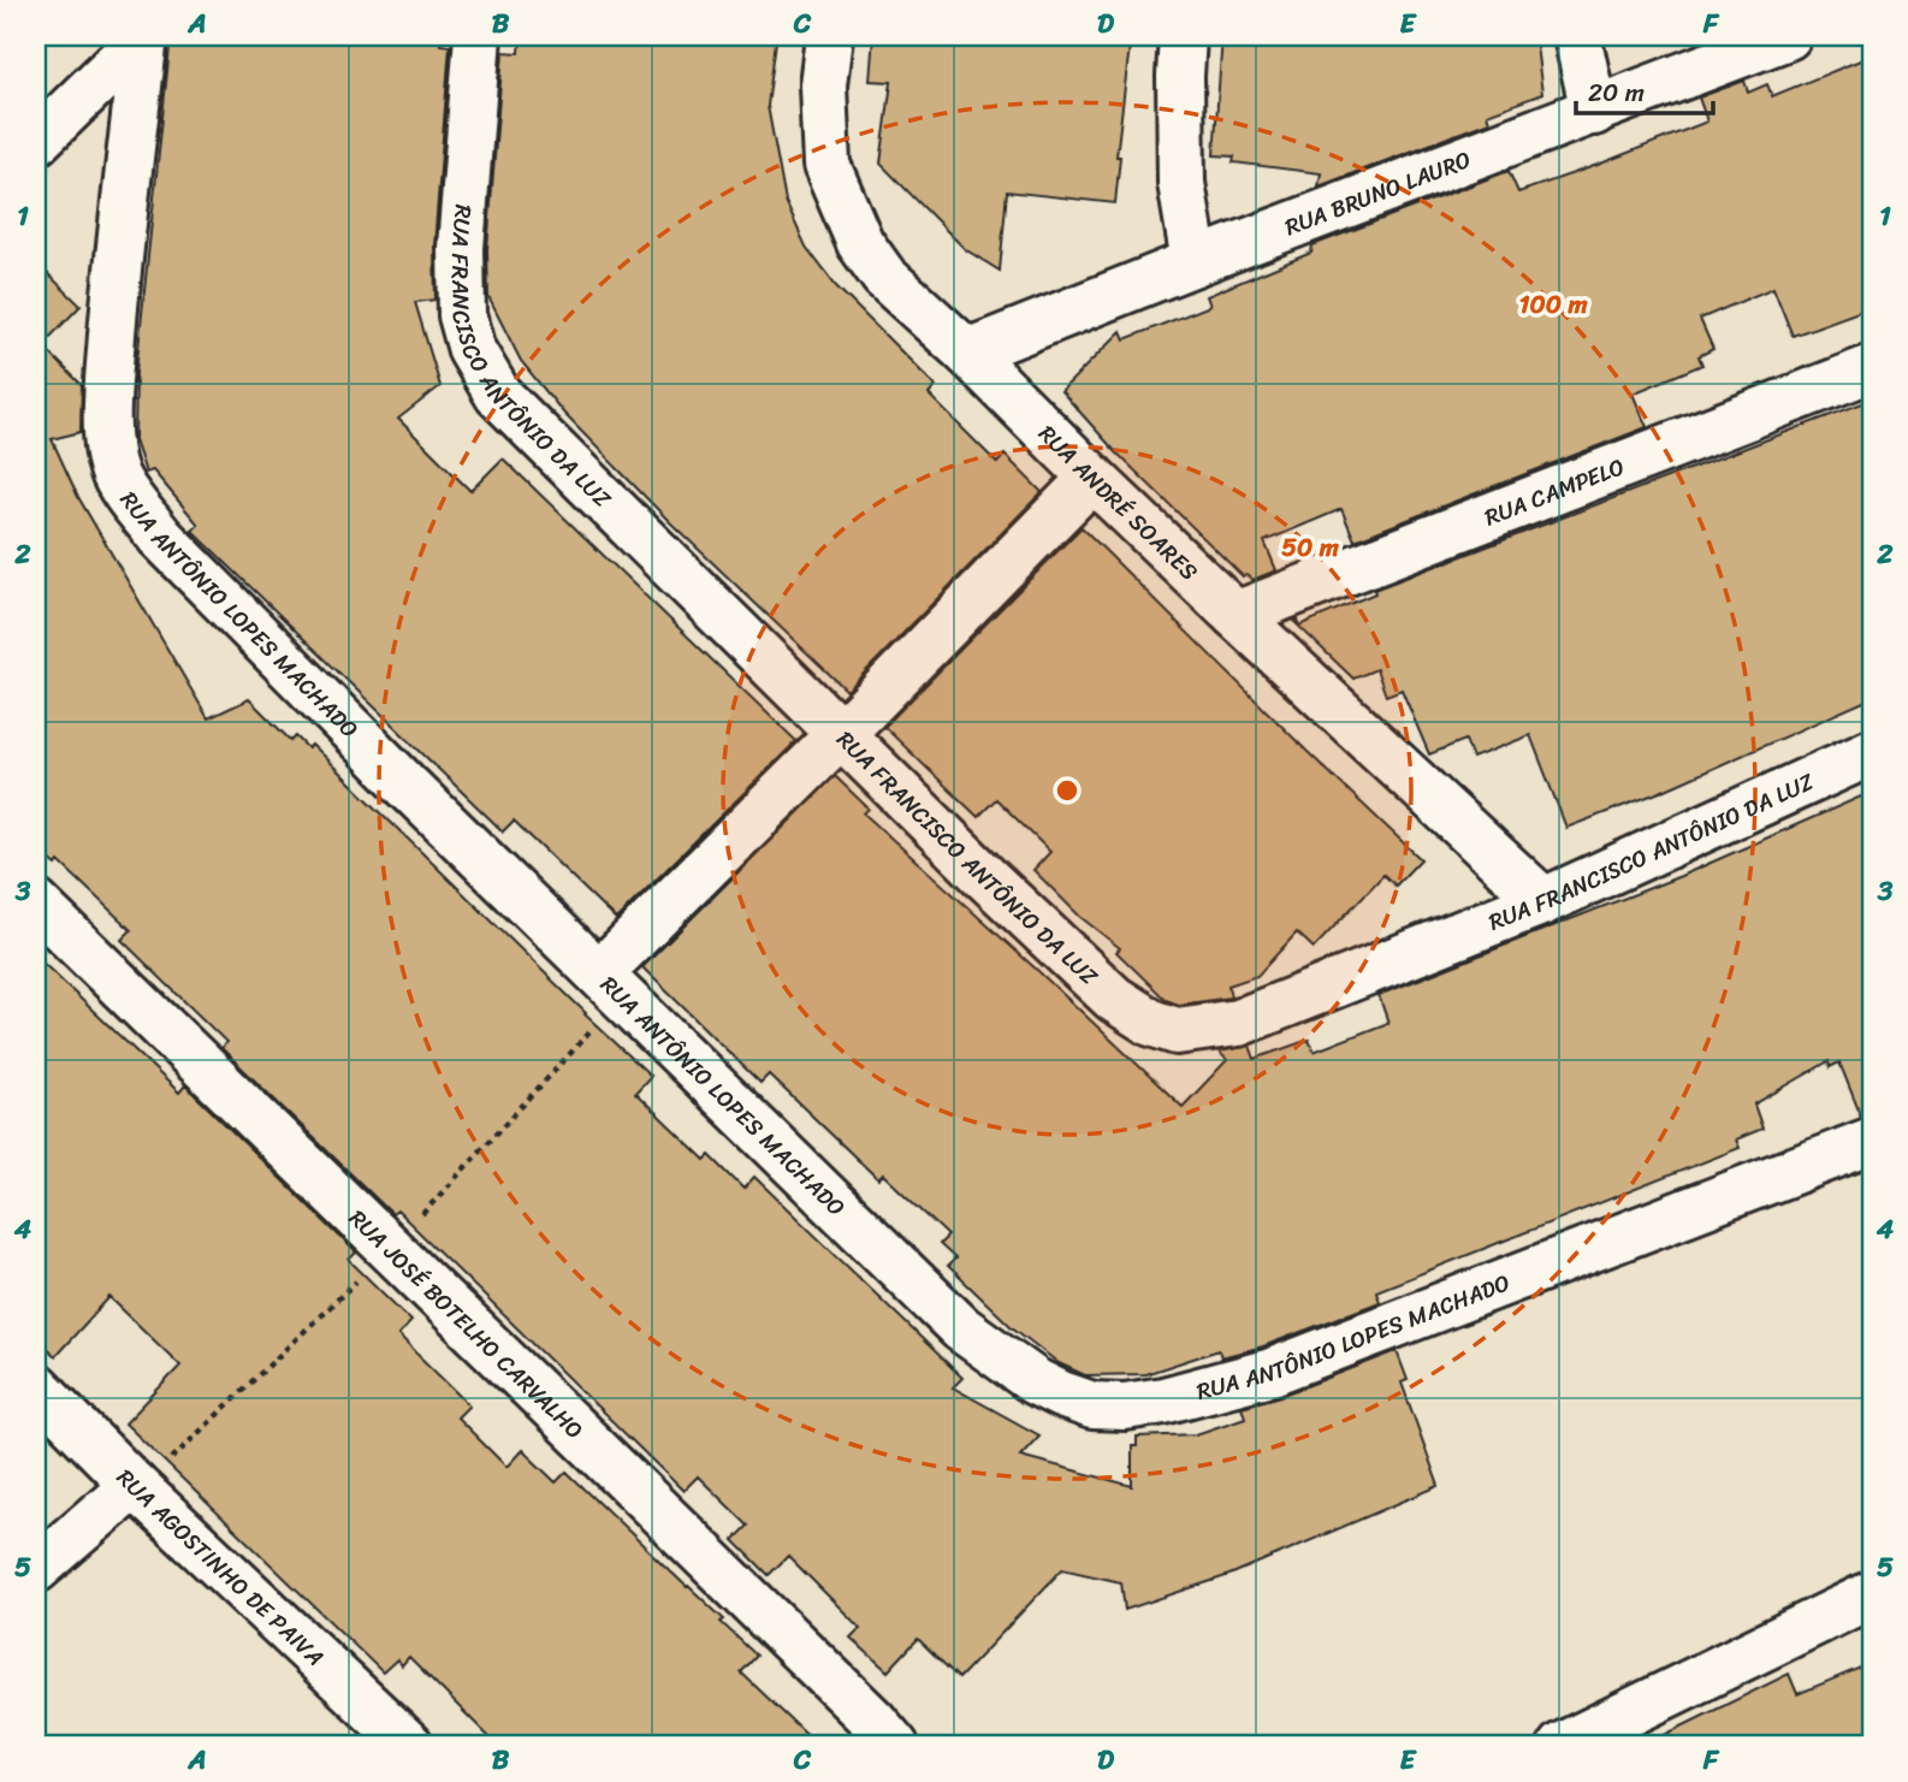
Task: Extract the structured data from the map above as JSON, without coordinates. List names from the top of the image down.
{
  "streets": {
    "street": [
      "RUA BRUNO LAURO",
      "RUA FRANCISCO ANTÔNIO DA LUZ",
      "RUA CAMPELO",
      "RUA ANDRÉ SOARES",
      "RUA ANTÔNIO LOPES MACHADO",
      "RUA JOSÉ BOTELHO CARVALHO",
      "RUA AGOSTINHO DE PAIVA"
    ]
  },
  "crossings": [
    ["RUA BRUNO LAURO", "RUA ANDRÉ SOARES"],
    ["RUA FRANCISCO ANTÔNIO DA LUZ", "RUA ANDRÉ SOARES"],
    ["RUA CAMPELO", "RUA ANDRÉ SOARES"]
  ],
  "scale_bar": "20 m",
  "grid": {
    "columns": [
      "A",
      "B",
      "C",
      "D",
      "E",
      "F"
    ],
    "rows": [
      "1",
      "2",
      "3",
      "4",
      "5"
    ]
  },
  "rings": ["100 m", "50 m"]
}
